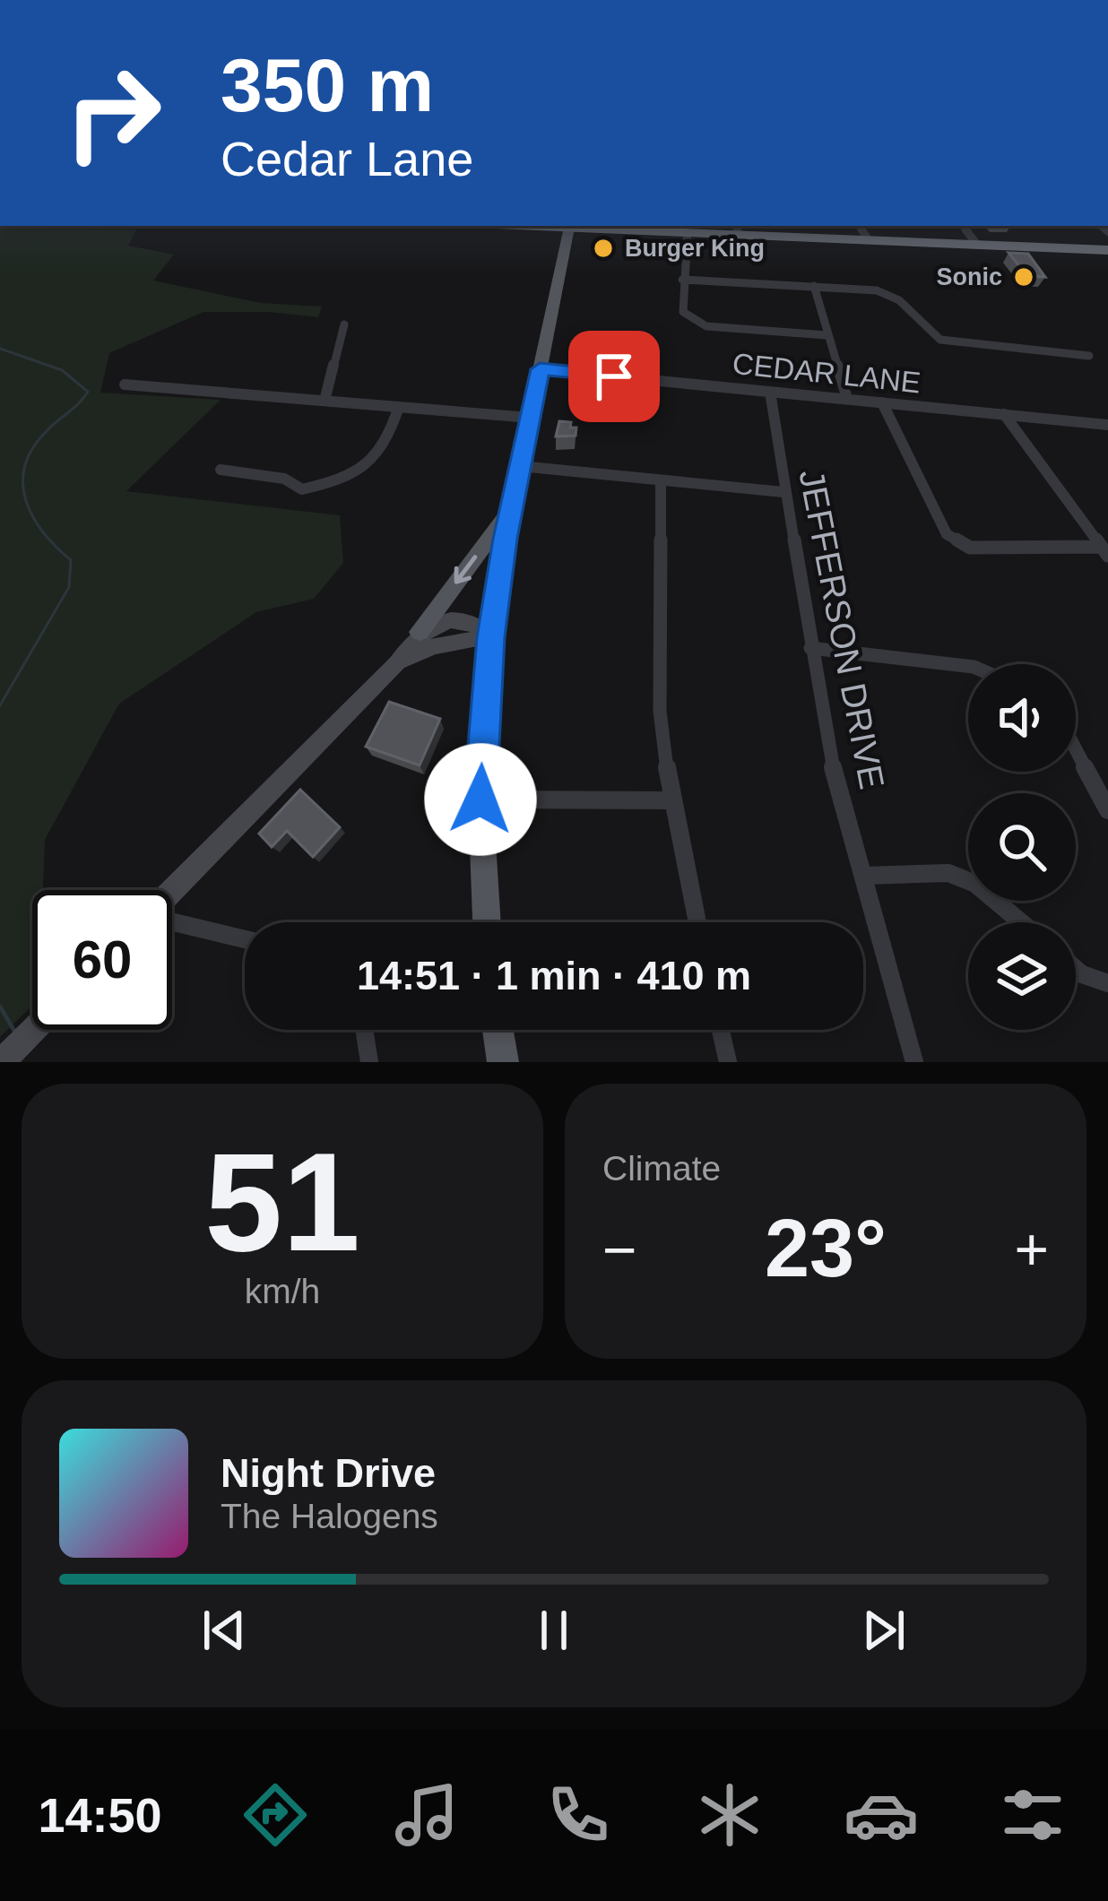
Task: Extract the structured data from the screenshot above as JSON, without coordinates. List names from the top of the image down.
{
  "streets": {
    "street": ["CEDAR LANE", "JEFFERSON DRIVE"]
  },
  "crossings": [
    ["CEDAR LANE", "JEFFERSON DRIVE"]
  ],
  "places": ["Burger King", "Sonic"],
  "page": {
    "turn": ["350 m", "Cedar Lane"],
    "limit": "60",
    "trip": "14:51 · 1 min · 410 m",
    "tile": [
      ["51", "km/h"],
      "Climate"
    ],
    "heat": ["−", "23°", "+"],
    "song": ["Night Drive", "The Halogens"],
    "tabs": "14:50"
  }
}
